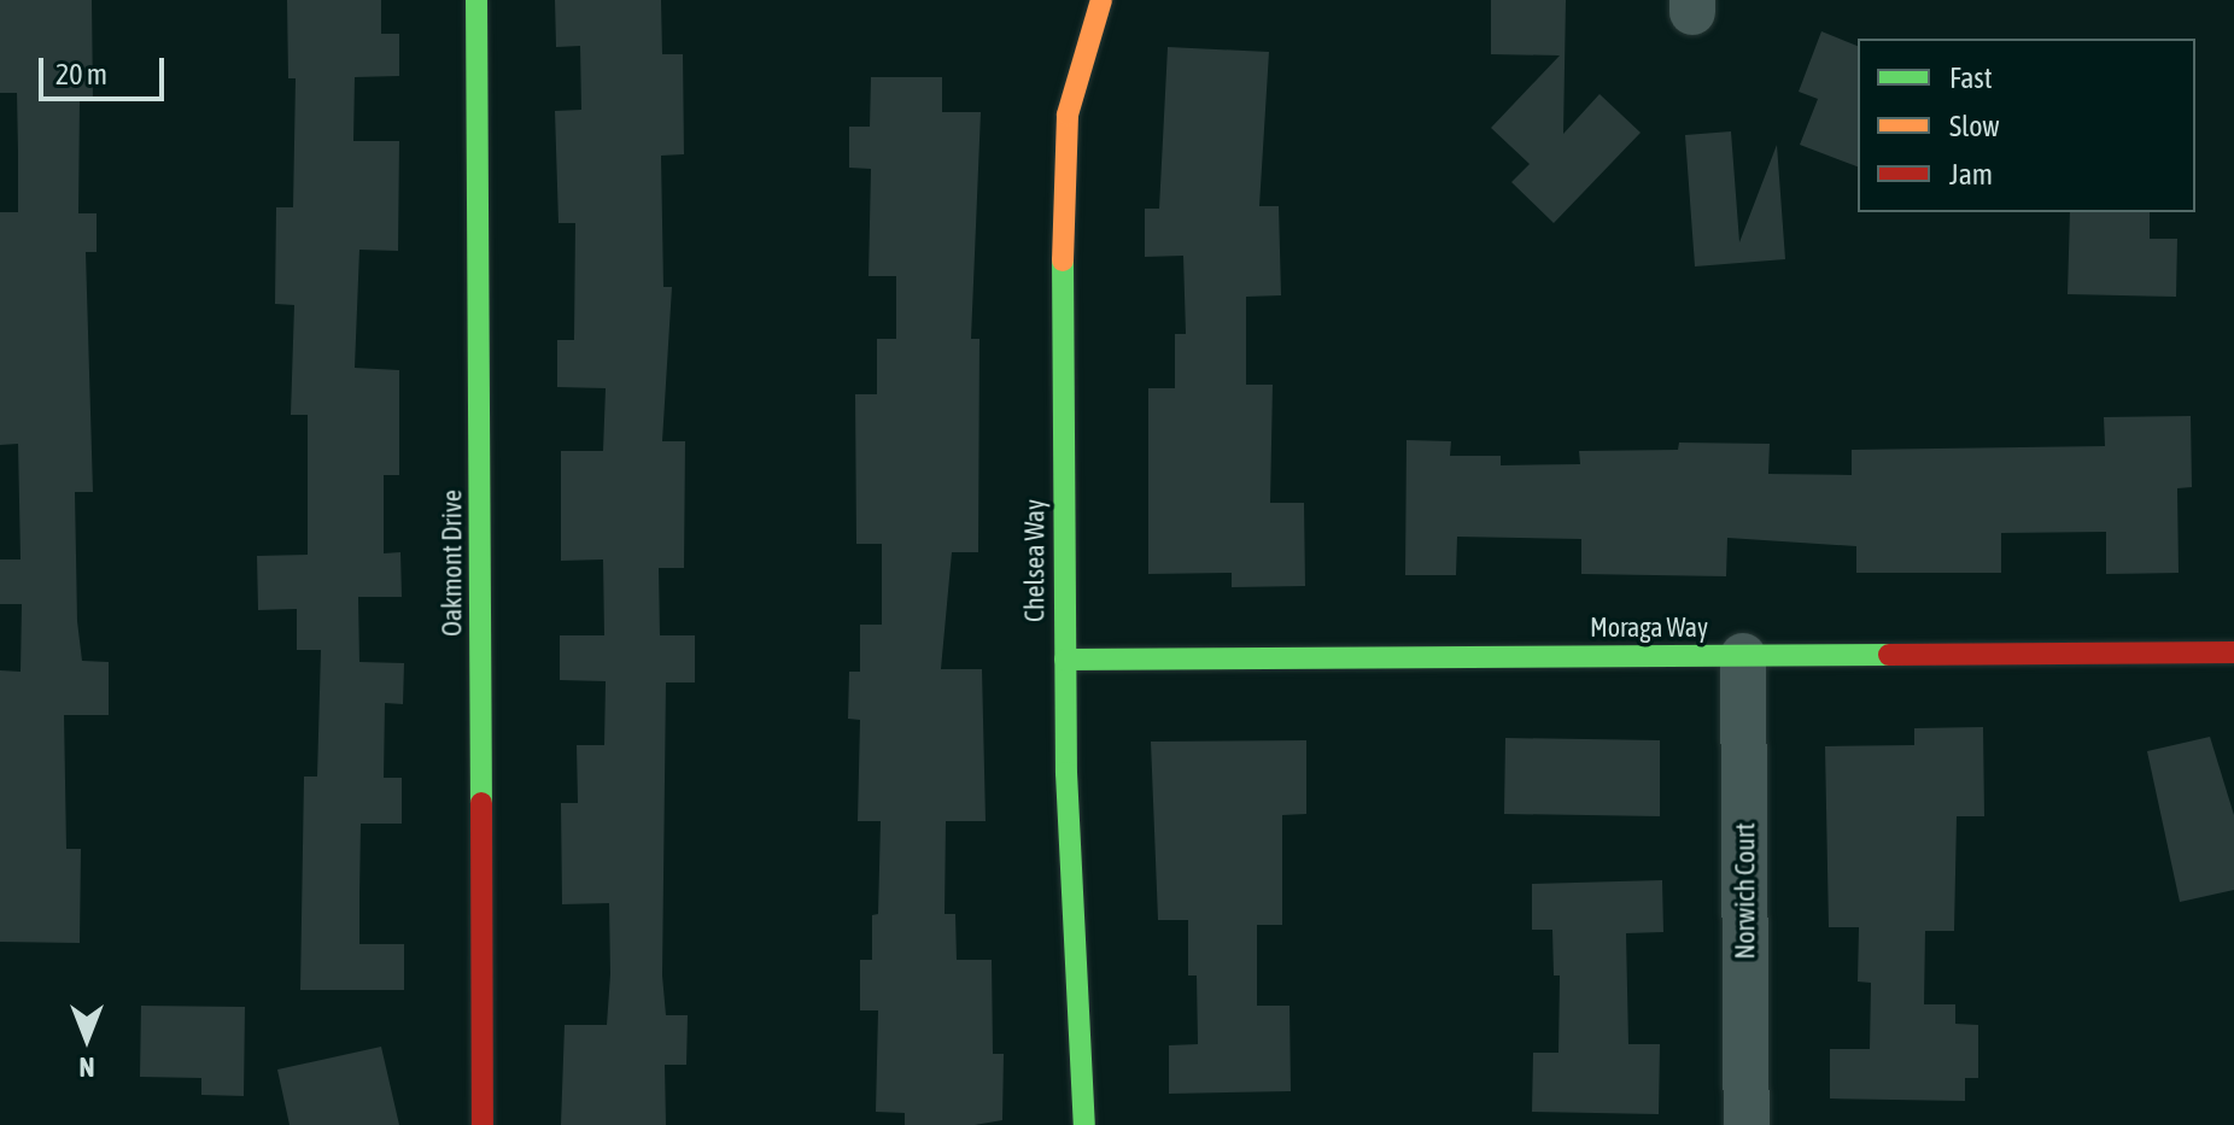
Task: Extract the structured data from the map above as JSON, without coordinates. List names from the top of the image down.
{
  "streets": {
    "street": [
      "Chelsea Way",
      "Oakmont Drive",
      "Moraga Way",
      "Norwich Court"
    ]
  },
  "crossings": [
    ["Chelsea Way", "Moraga Way"],
    ["Moraga Way", "Norwich Court"]
  ],
  "legend": ["Fast", "Slow", "Jam"],
  "scale_bar": "20 m",
  "north": "bottom"
}
